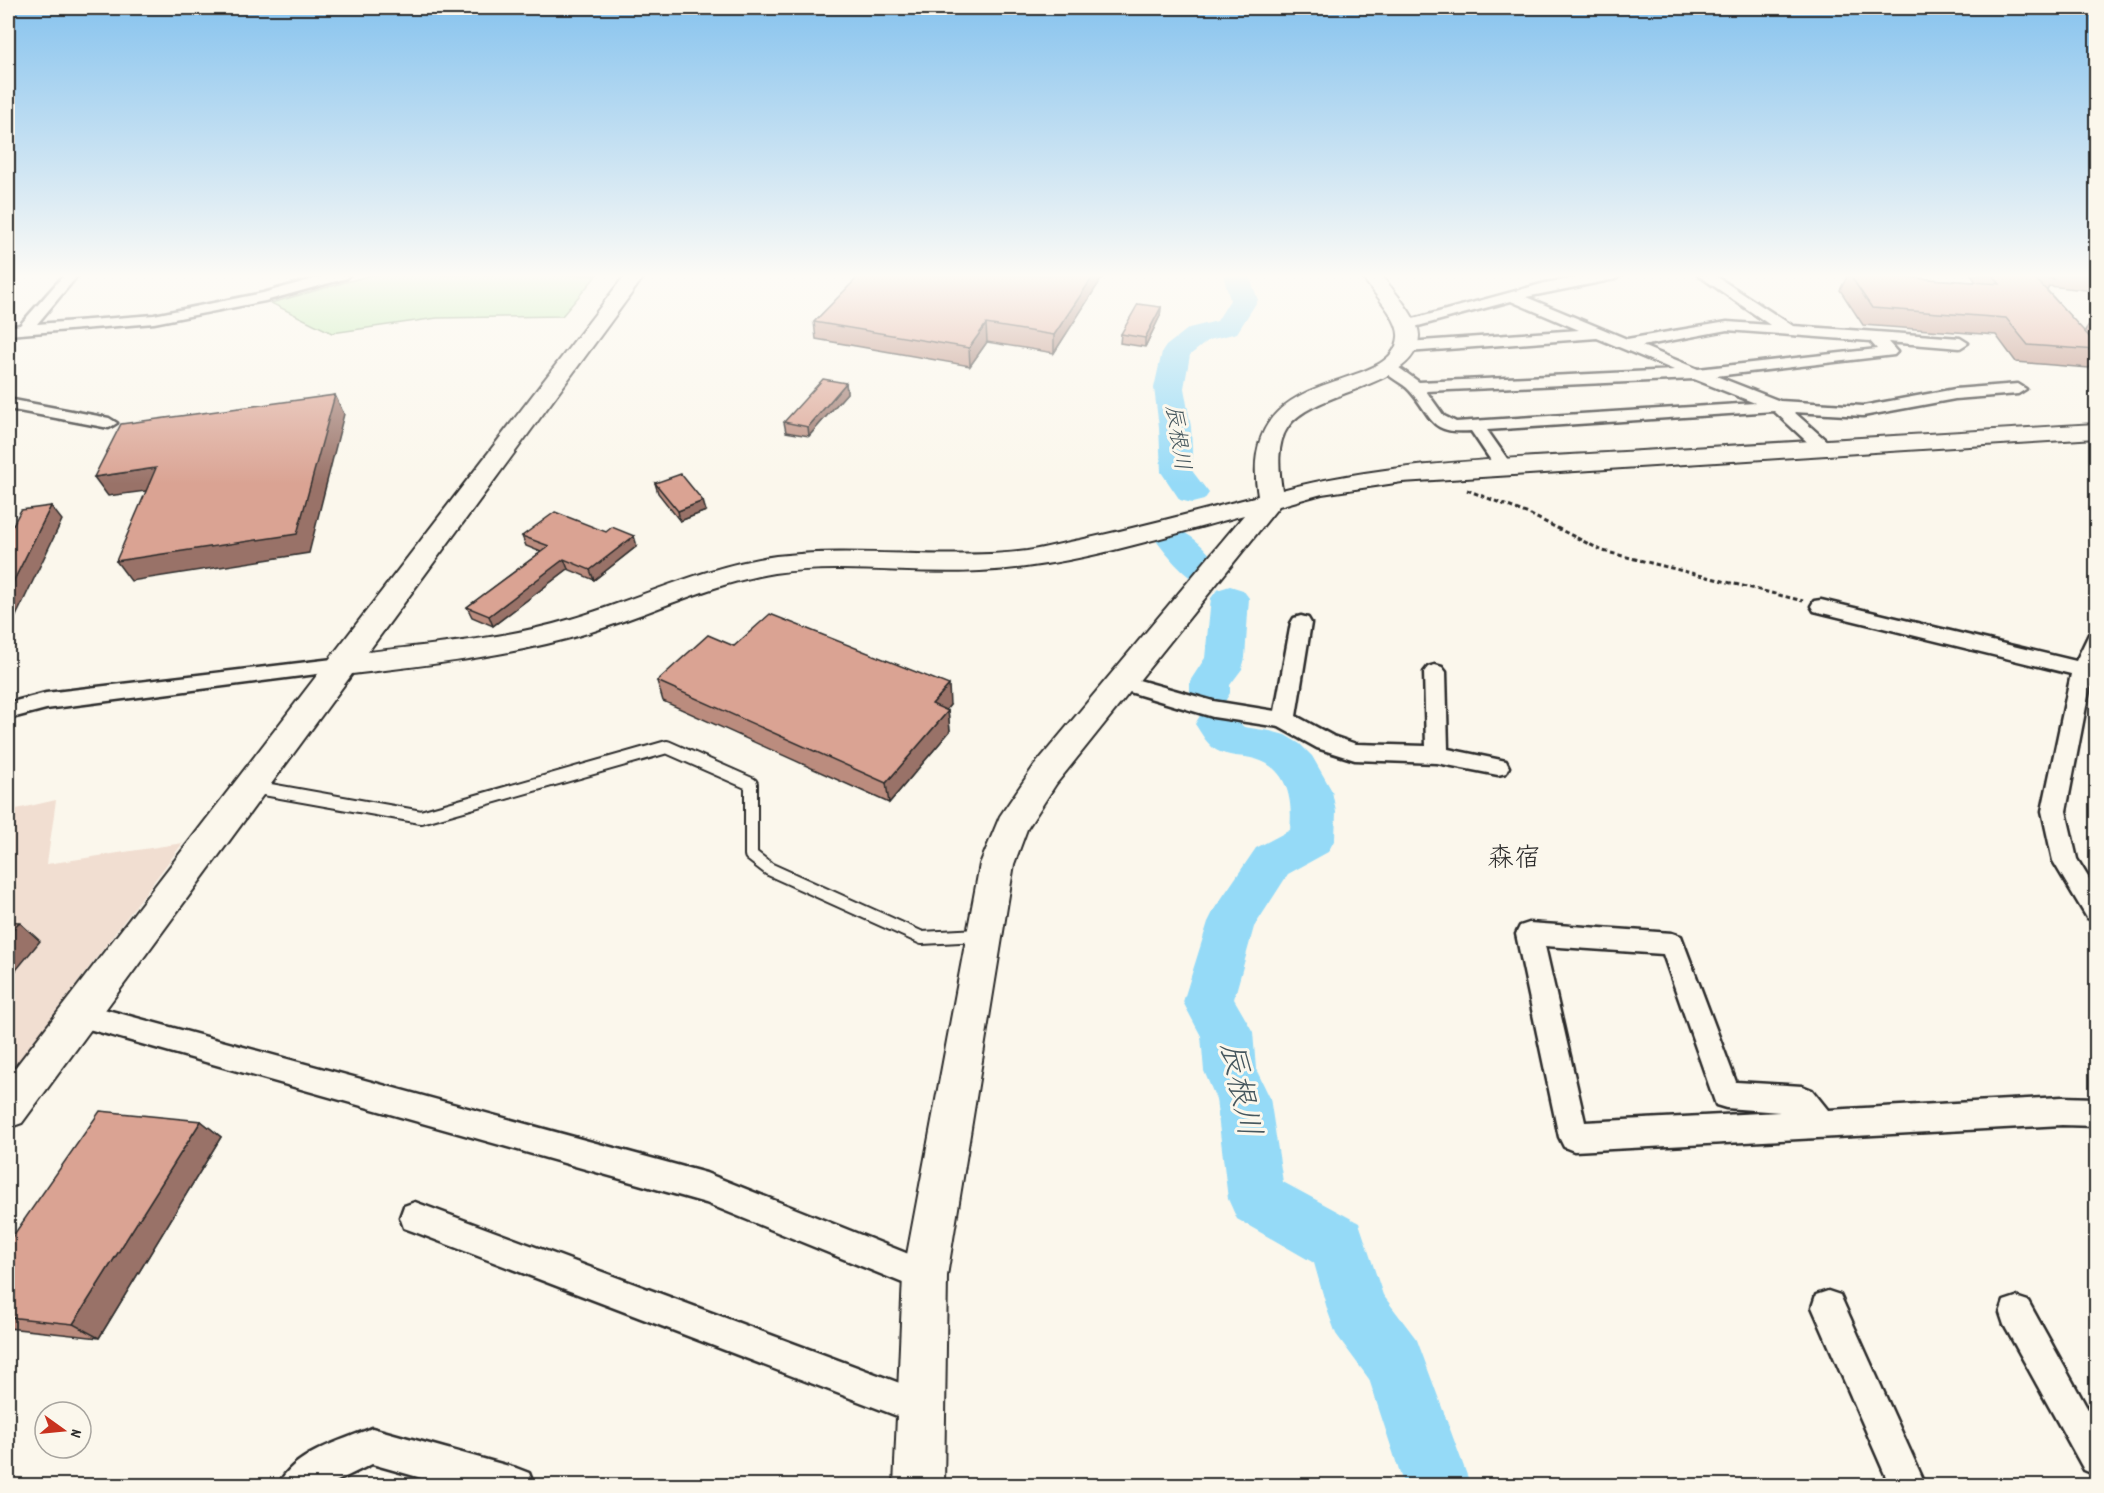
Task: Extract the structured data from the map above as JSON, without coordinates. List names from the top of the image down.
{
  "districts": ["森宿"],
  "water": ["辰根川"],
  "north": "right"
}
